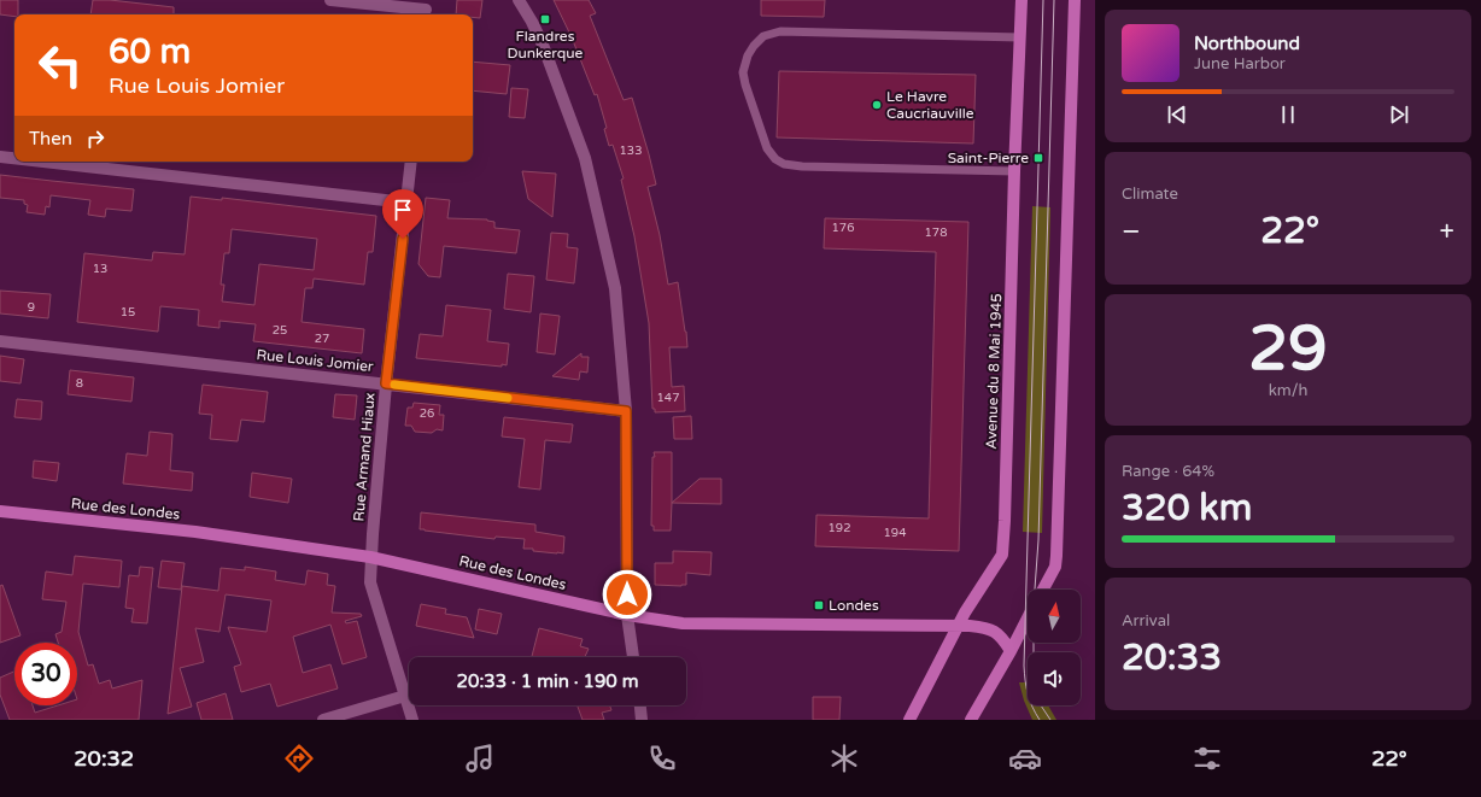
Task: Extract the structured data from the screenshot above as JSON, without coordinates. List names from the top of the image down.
{
  "streets": {
    "street": [
      "Rue Louis Jomier",
      "Avenue du 8 Mai 1945",
      "Rue Armand Hiaux",
      "Rue des Londes"
    ]
  },
  "crossings": [
    ["Rue Louis Jomier", "Rue Armand Hiaux"],
    ["Avenue du 8 Mai 1945", "Rue des Londes"],
    ["Rue Armand Hiaux", "Rue des Londes"]
  ],
  "places": {
    "transit": ["Flandres Dunkerque", "Saint-Pierre", "Londes"],
    "other": ["Le Havre Caucriauville"]
  },
  "house_numbers": [
    "133",
    "176",
    "178",
    "13",
    "9",
    "15",
    "25",
    "27",
    "8",
    "147",
    "26",
    "192",
    "194"
  ],
  "north": "top",
  "page": {
    "turn": ["60 m", "Rue Louis Jomier"],
    "song": ["Northbound", "June Harbor"],
    "then": "Then",
    "tile": [
      "Climate",
      ["29", "km/h"],
      ["Range · 64%", "320 km"],
      ["Arrival", "20:33"]
    ],
    "heat": ["−", "22°", "+"],
    "limit": "30",
    "trip": "20:33 · 1 min · 190 m",
    "tabs": ["20:32", "22°"]
  }
}
